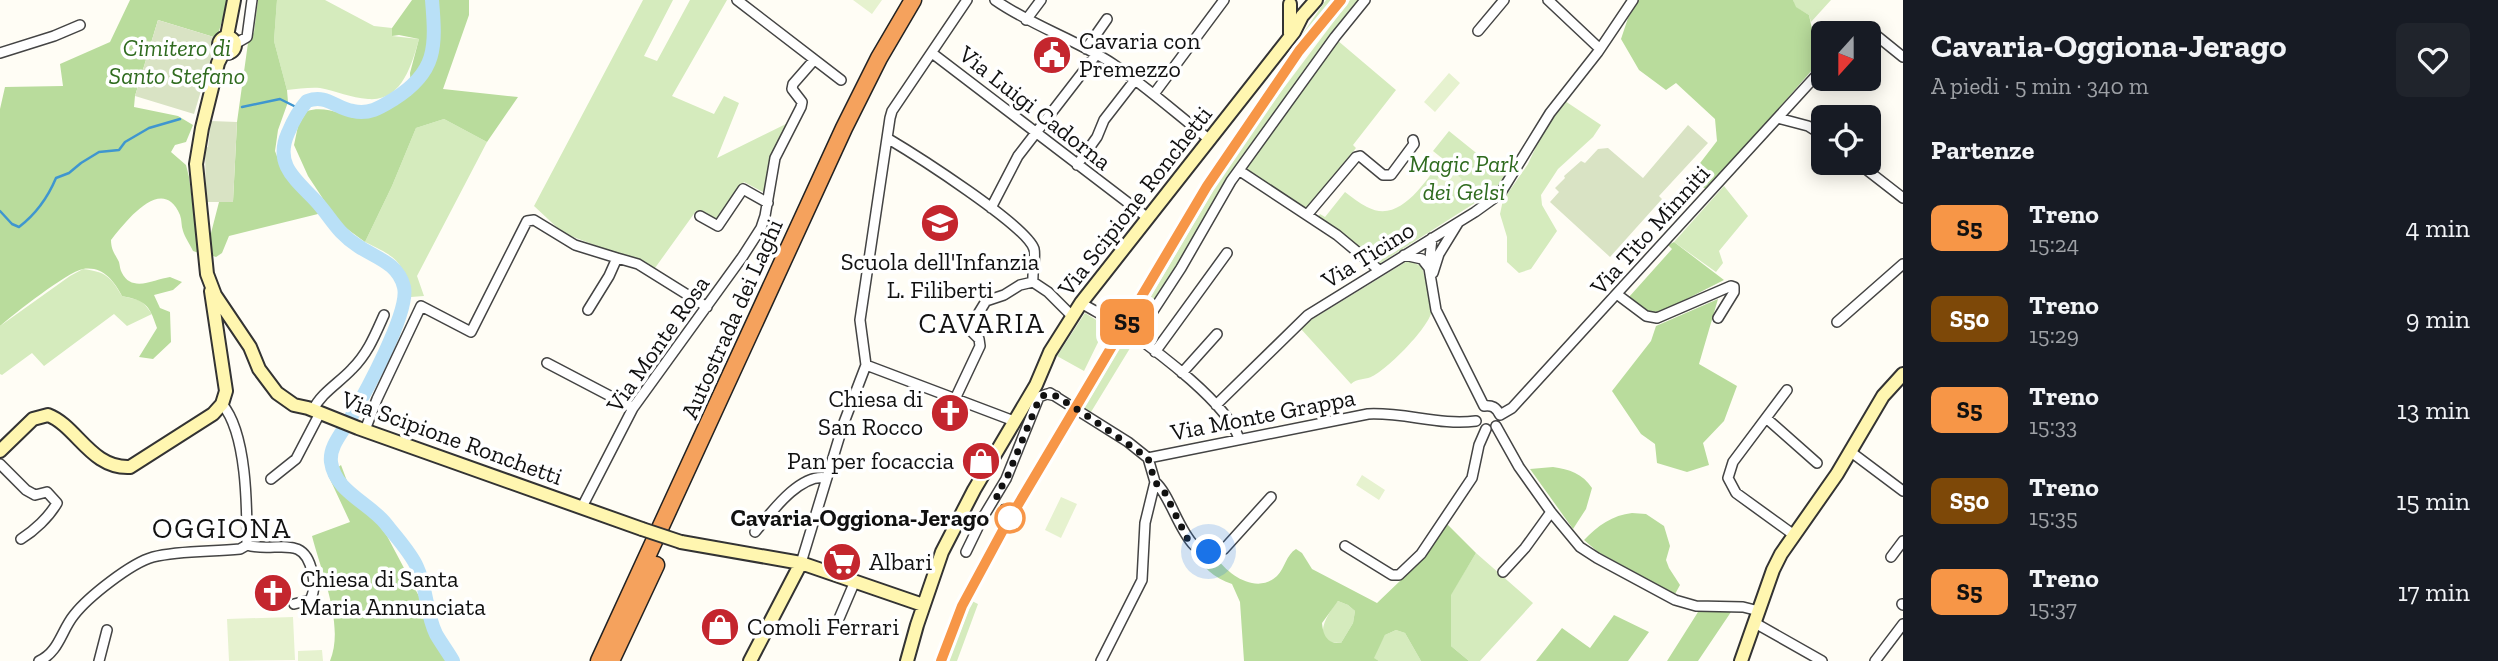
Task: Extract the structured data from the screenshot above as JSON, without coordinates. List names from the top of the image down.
{
  "streets": {
    "highway": ["Autostrada dei Laghi"],
    "street": [
      "Via Luigi Cadorna",
      "Via Scipione Ronchetti",
      "Via Tito Minniti",
      "Via Ticino",
      "Via Monte Rosa",
      "Via Monte Grappa"
    ]
  },
  "crossings": [
    ["Via Luigi Cadorna", "Via Scipione Ronchetti"],
    ["Via Scipione Ronchetti", "Via Monte Rosa"],
    ["Via Scipione Ronchetti", "Via Monte Grappa"],
    ["Via Tito Minniti", "Via Monte Grappa"]
  ],
  "districts": ["CAVARIA", "OGGIONA"],
  "parks": ["Cimitero di Santo Stefano", "Magic Park dei Gelsi"],
  "places": {
    "public building": ["Cavaria con Premezzo"],
    "school or university": ["Scuola dell'Infanzia L. Filiberti"],
    "church": ["Chiesa di San Rocco", "Chiesa di Santa Maria Annunciata"],
    "shop": ["Pan per focaccia", "Comoli Ferrari"],
    "other": ["Cavaria-Oggiona-Jerago"],
    "supermarket": ["Albari"]
  },
  "north": "bottom",
  "page": {
    "on_map": "S5",
    "heading": [
      ["Cavaria-Oggiona-Jerago", "A piedi · 5 min · 340 m"],
      "Partenze"
    ],
    "list": [
      {
        "mark": "S5",
        "name": "Treno",
        "note": "15:24",
        "value": "4 min"
      },
      {
        "mark": "S50",
        "name": "Treno",
        "note": "15:29",
        "value": "9 min"
      },
      {
        "mark": "S5",
        "name": "Treno",
        "note": "15:33",
        "value": "13 min"
      },
      {
        "mark": "S50",
        "name": "Treno",
        "note": "15:35",
        "value": "15 min"
      },
      {
        "mark": "S5",
        "name": "Treno",
        "note": "15:37",
        "value": "17 min"
      }
    ]
  }
}
